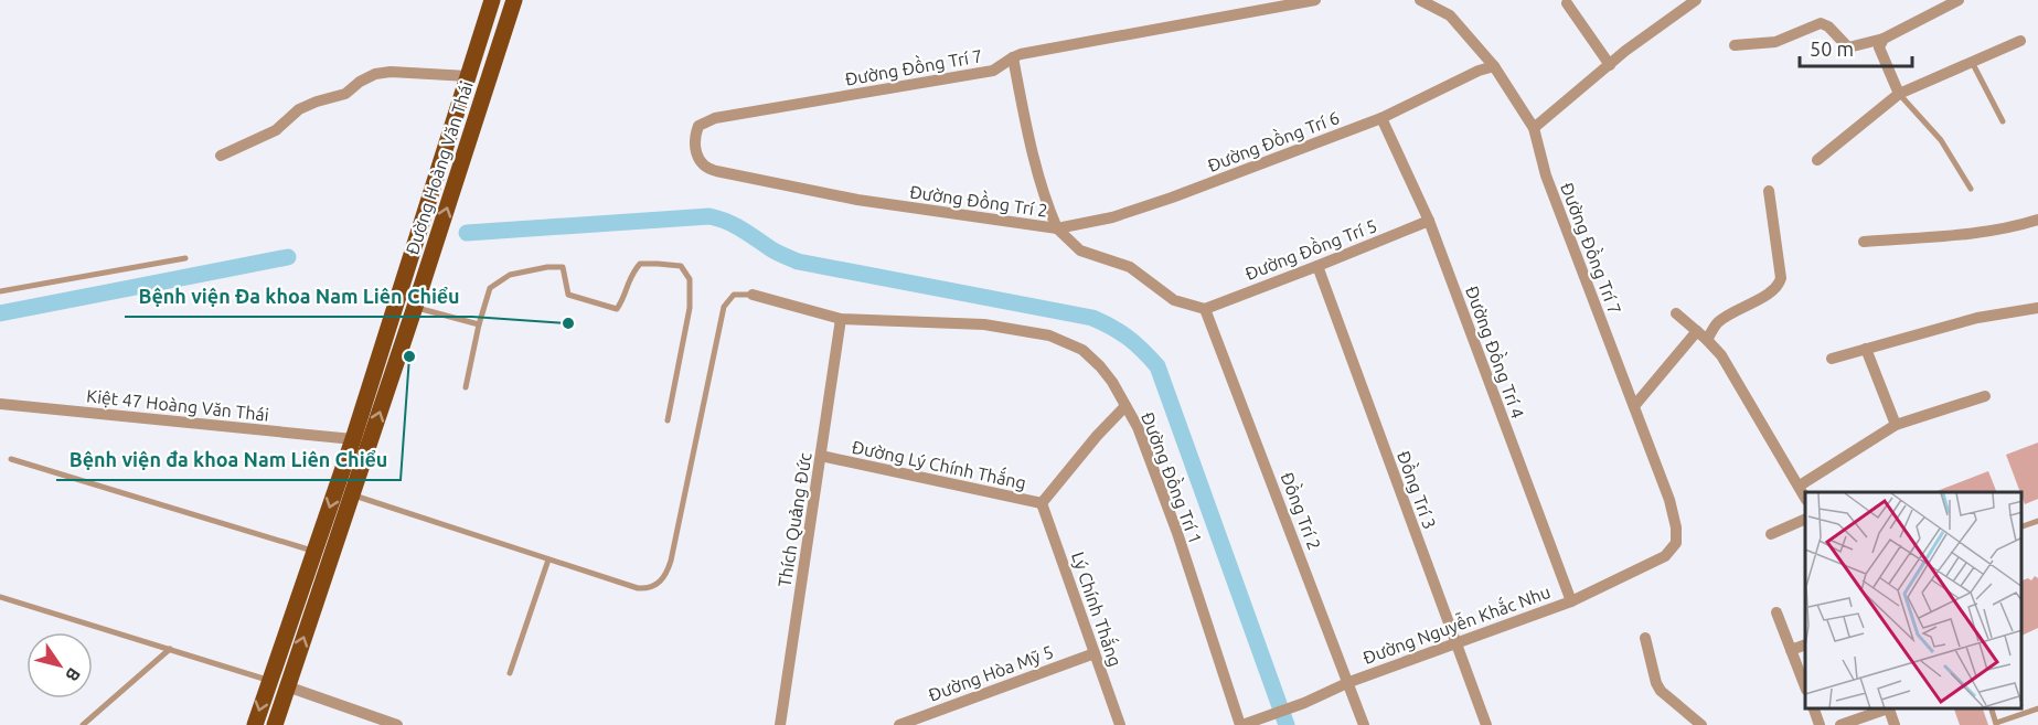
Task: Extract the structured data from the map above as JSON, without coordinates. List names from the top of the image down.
{
  "streets": {
    "main road": ["Đường Hoàng Văn Thái"],
    "street": [
      "Đường Đồng Trí 7",
      "Đường Đồng Trí 6",
      "Đường Đồng Trí 2",
      "Đường Đồng Trí 5",
      "Đường Đồng Trí 4",
      "Kiệt 47 Hoàng Văn Thái",
      "Đường Lý Chính Thắng",
      "Đường Đồng Trí 1",
      "Đồng Trí 3",
      "Đồng Trí 2",
      "Thích Quảng Đức",
      "Lý Chính Thắng",
      "Đường Nguyễn Khắc Nhu",
      "Đường Hòa Mỹ 5"
    ]
  },
  "crossings": [
    ["Đường Đồng Trí 7", "Đường Đồng Trí 6"],
    ["Đường Đồng Trí 7", "Đường Đồng Trí 2"],
    ["Đường Đồng Trí 7", "Đường Nguyễn Khắc Nhu"],
    ["Đường Đồng Trí 6", "Đường Đồng Trí 2"],
    ["Đường Đồng Trí 6", "Đường Đồng Trí 4"],
    ["Đường Hoàng Văn Thái", "Kiệt 47 Hoàng Văn Thái"],
    ["Đường Đồng Trí 2", "Đường Đồng Trí 5"],
    ["Đường Đồng Trí 2", "Đồng Trí 2"],
    ["Đường Đồng Trí 5", "Đường Đồng Trí 4"],
    ["Đường Đồng Trí 5", "Đồng Trí 3"],
    ["Đường Đồng Trí 5", "Đồng Trí 2"],
    ["Đường Đồng Trí 4", "Đường Nguyễn Khắc Nhu"],
    ["Đường Lý Chính Thắng", "Đường Đồng Trí 1"],
    ["Đường Lý Chính Thắng", "Thích Quảng Đức"],
    ["Đường Lý Chính Thắng", "Lý Chính Thắng"],
    ["Đường Đồng Trí 1", "Thích Quảng Đức"],
    ["Đường Đồng Trí 1", "Đường Nguyễn Khắc Nhu"],
    ["Đồng Trí 3", "Đường Nguyễn Khắc Nhu"],
    ["Đồng Trí 2", "Đường Nguyễn Khắc Nhu"],
    ["Lý Chính Thắng", "Đường Hòa Mỹ 5"]
  ],
  "places": ["Bệnh viện Đa khoa Nam Liên Chiểu", "Bệnh viện đa khoa Nam Liên Chiểu"],
  "scale_bar": "50 m",
  "north": "bottom right"
}
